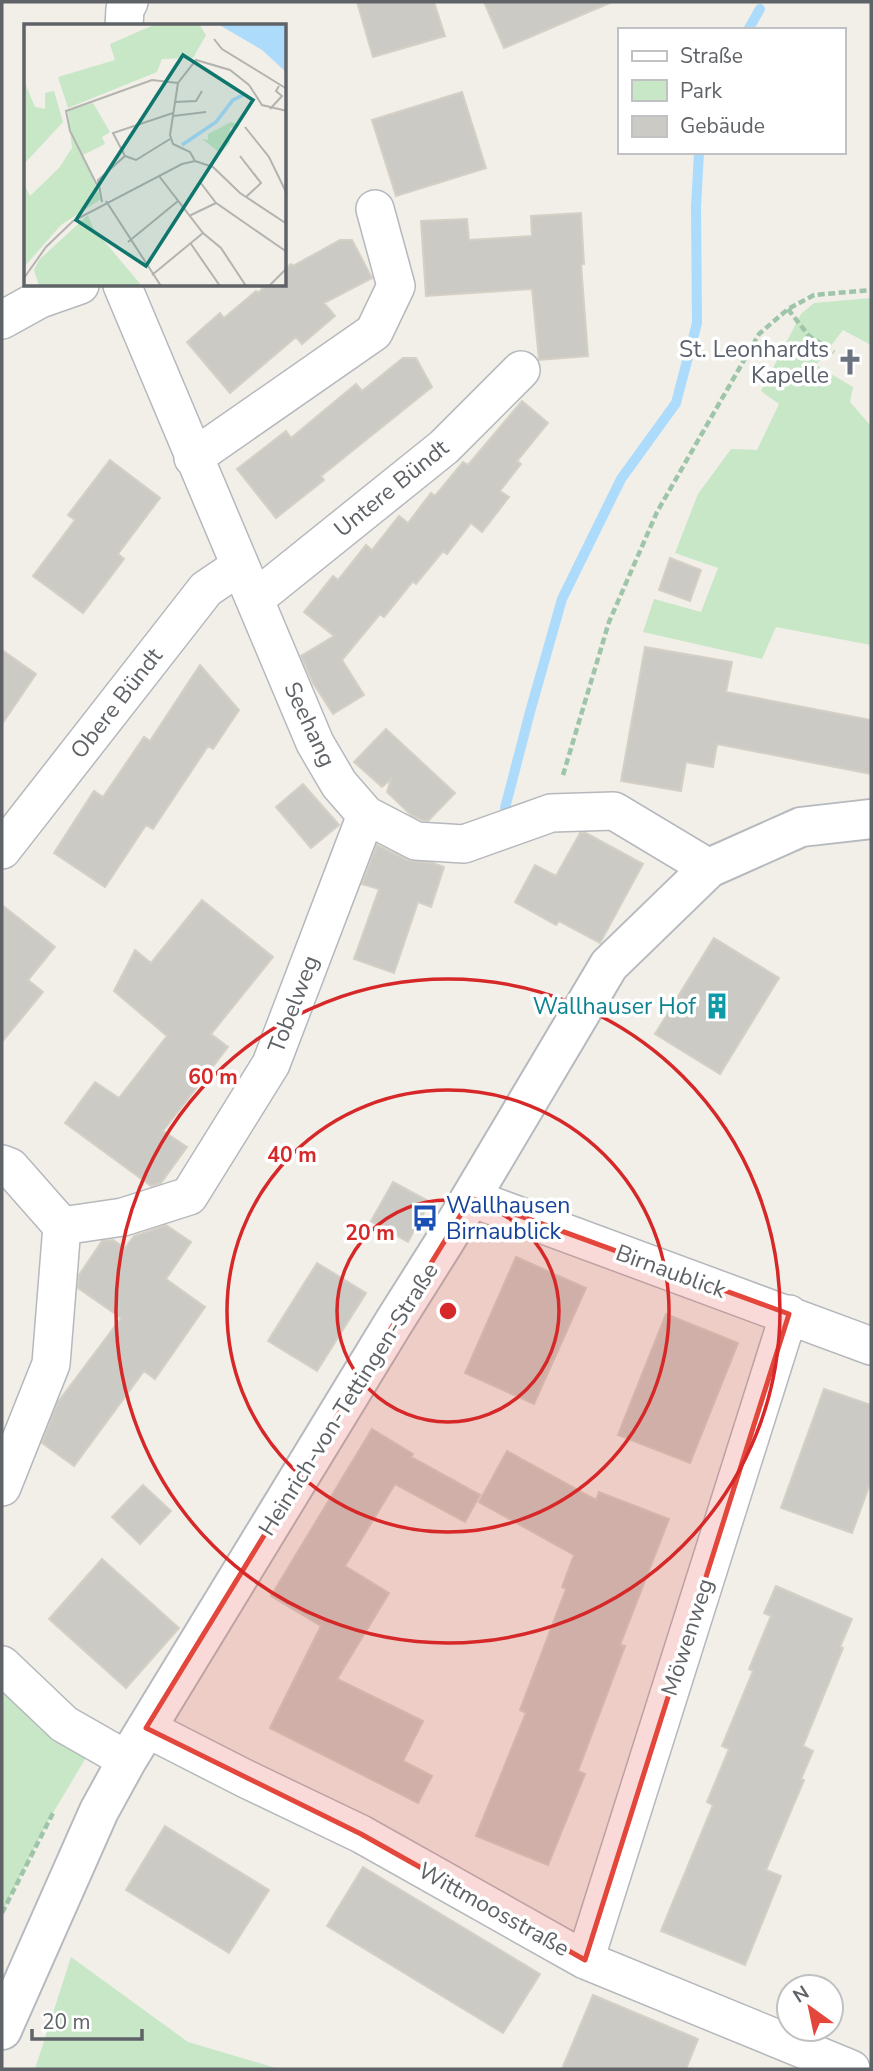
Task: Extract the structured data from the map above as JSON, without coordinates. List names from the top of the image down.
{
  "streets": {
    "main road": ["Heinrich-von-Tettingen-Straße"],
    "street": [
      "Untere Bündt",
      "Obere Bündt",
      "Seehang",
      "Tobelweg",
      "Birnaublick",
      "Möwenweg",
      "Wittmoosstraße"
    ]
  },
  "crossings": [
    ["Untere Bündt", "Seehang"],
    ["Obere Bündt", "Seehang"],
    ["Seehang", "Tobelweg"],
    ["Seehang", "Heinrich-von-Tettingen-Straße"],
    ["Birnaublick", "Heinrich-von-Tettingen-Straße"],
    ["Birnaublick", "Möwenweg"],
    ["Heinrich-von-Tettingen-Straße", "Wittmoosstraße"],
    ["Möwenweg", "Wittmoosstraße"]
  ],
  "places": {
    "church": ["St. Leonhardts Kapelle"],
    "building": ["Wallhauser Hof"],
    "bus stop": ["Wallhausen Birnaublick"]
  },
  "legend": ["Straße", "Park", "Gebäude"],
  "scale_bar": "20 m",
  "north": "top left",
  "rings": ["60 m", "40 m", "20 m"]
}
